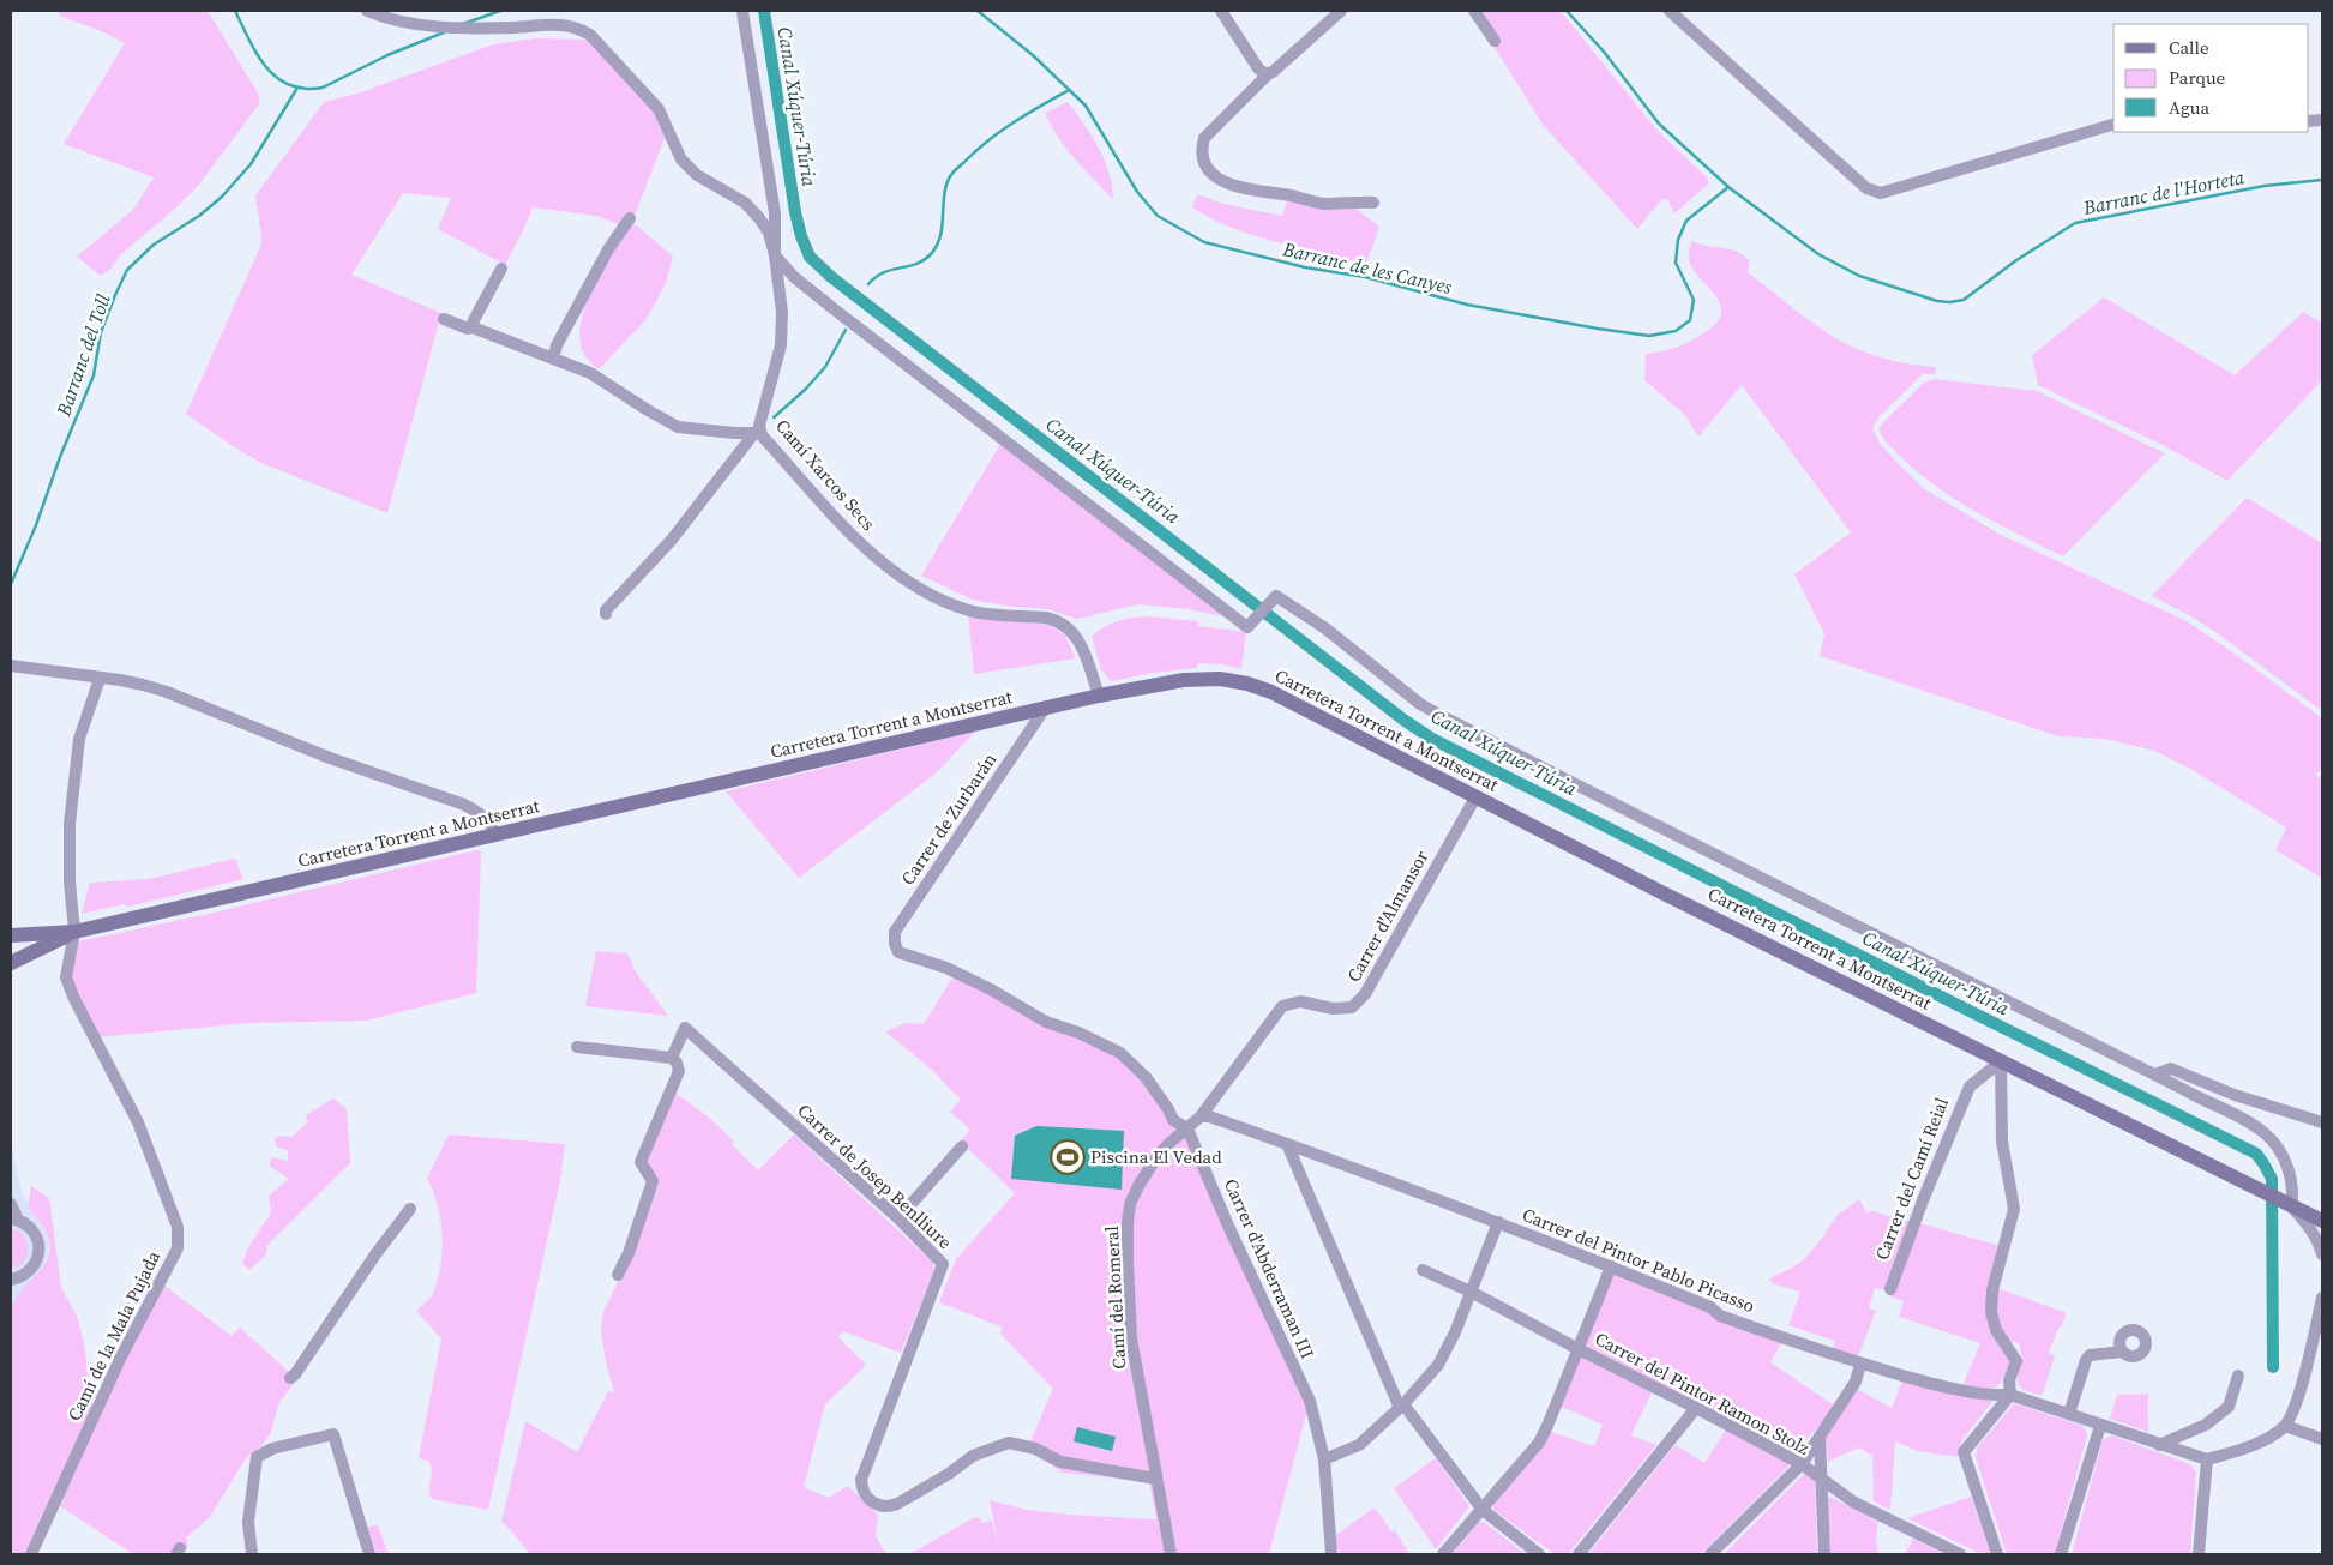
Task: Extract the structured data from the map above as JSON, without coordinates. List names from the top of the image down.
{
  "streets": {
    "main road": ["Carretera Torrent a Montserrat"],
    "street": [
      "Camí Xarcos Secs",
      "Carrer de Zurbarán",
      "Carrer d'Almansor",
      "Carrer de Josep Benlliure",
      "Carrer del Camí Reial",
      "Carrer del Pintor Pablo Picasso",
      "Carrer d'Abderraman III",
      "Camí del Romeral",
      "Camí de la Mala Pujada",
      "Carrer del Pintor Ramon Stolz"
    ]
  },
  "crossings": [
    ["Camí Xarcos Secs", "Carretera Torrent a Montserrat"],
    ["Carretera Torrent a Montserrat", "Carrer de Zurbarán"],
    ["Carretera Torrent a Montserrat", "Carrer d'Almansor"],
    ["Carretera Torrent a Montserrat", "Carrer del Camí Reial"],
    ["Carretera Torrent a Montserrat", "Camí de la Mala Pujada"],
    ["Carrer de Zurbarán", "Carrer d'Abderraman III"],
    ["Carrer d'Almansor", "Carrer del Pintor Pablo Picasso"],
    ["Carrer d'Almansor", "Carrer d'Abderraman III"],
    ["Carrer d'Almansor", "Camí del Romeral"],
    ["Carrer de Josep Benlliure", "Camí del Romeral"],
    ["Carrer d'Abderraman III", "Camí del Romeral"]
  ],
  "water": [
    "Canal Xúquer-Túria",
    "Barranc de l'Horteta",
    "Barranc de les Canyes",
    "Barranc del Toll"
  ],
  "places": {
    "sports": ["Piscina El Vedad"]
  },
  "legend": ["Calle", "Parque", "Agua"]
}
